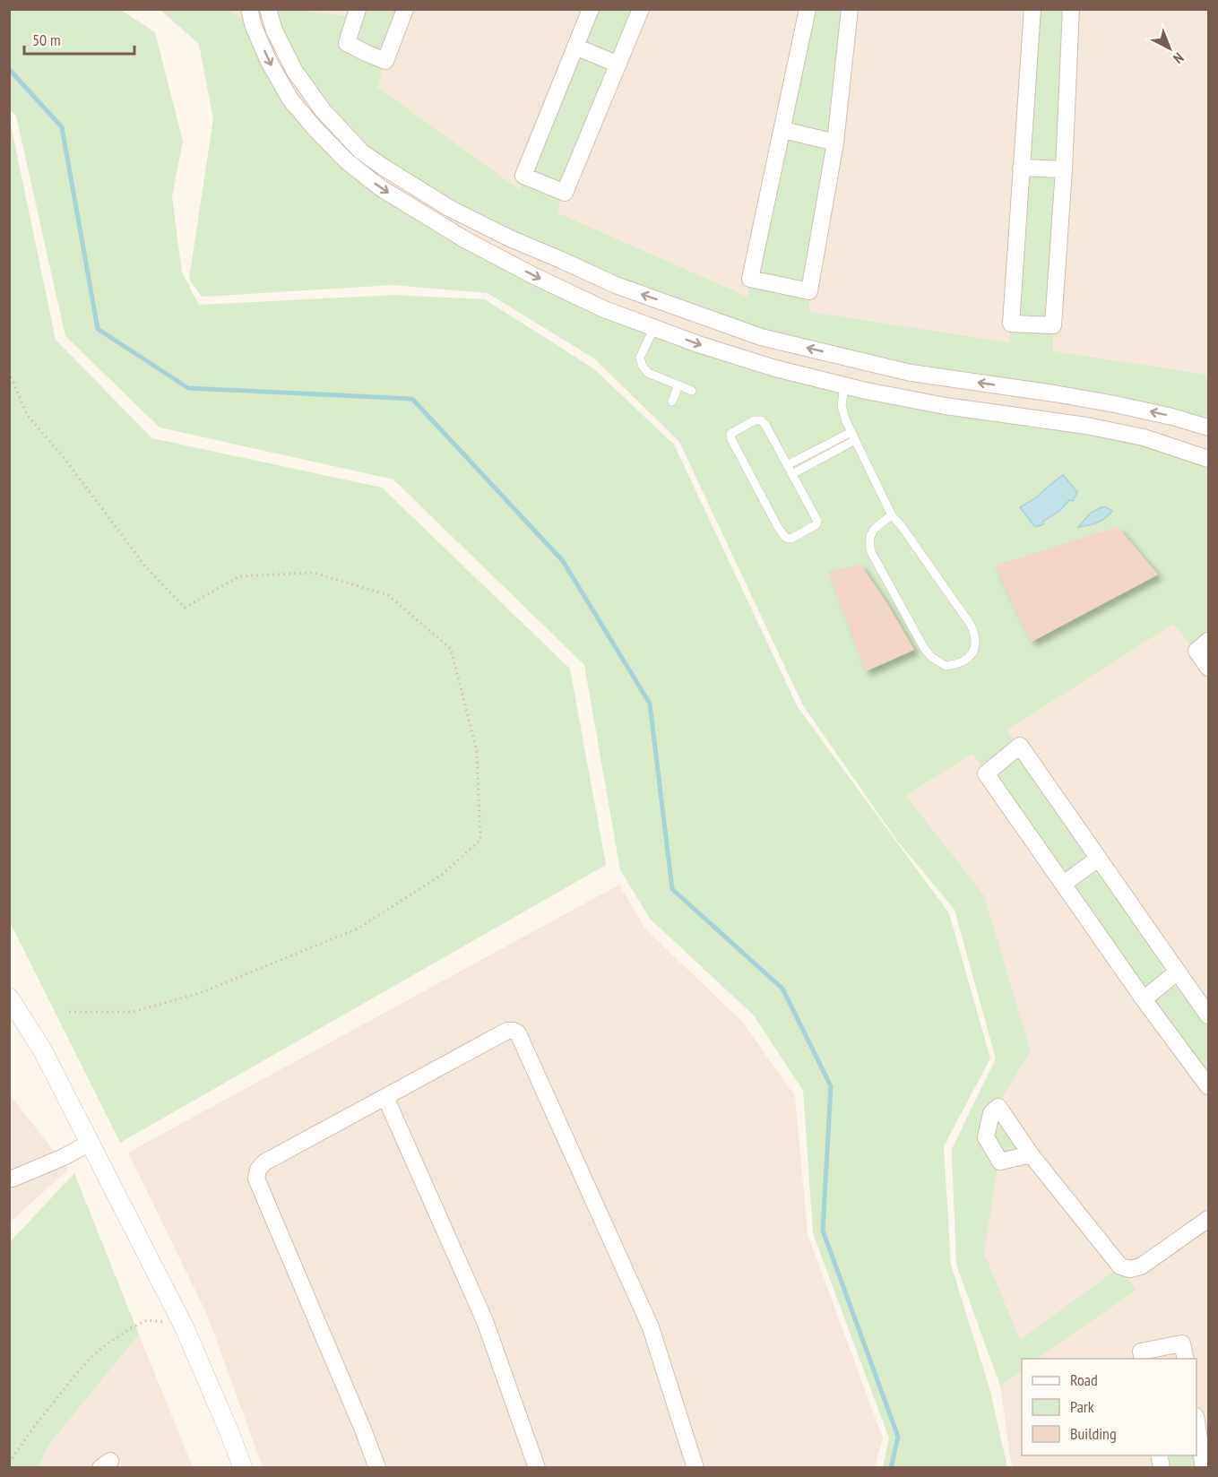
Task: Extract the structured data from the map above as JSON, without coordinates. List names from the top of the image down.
{
  "legend": ["Road", "Park", "Building"],
  "scale_bar": "50 m",
  "north": "bottom right"
}
